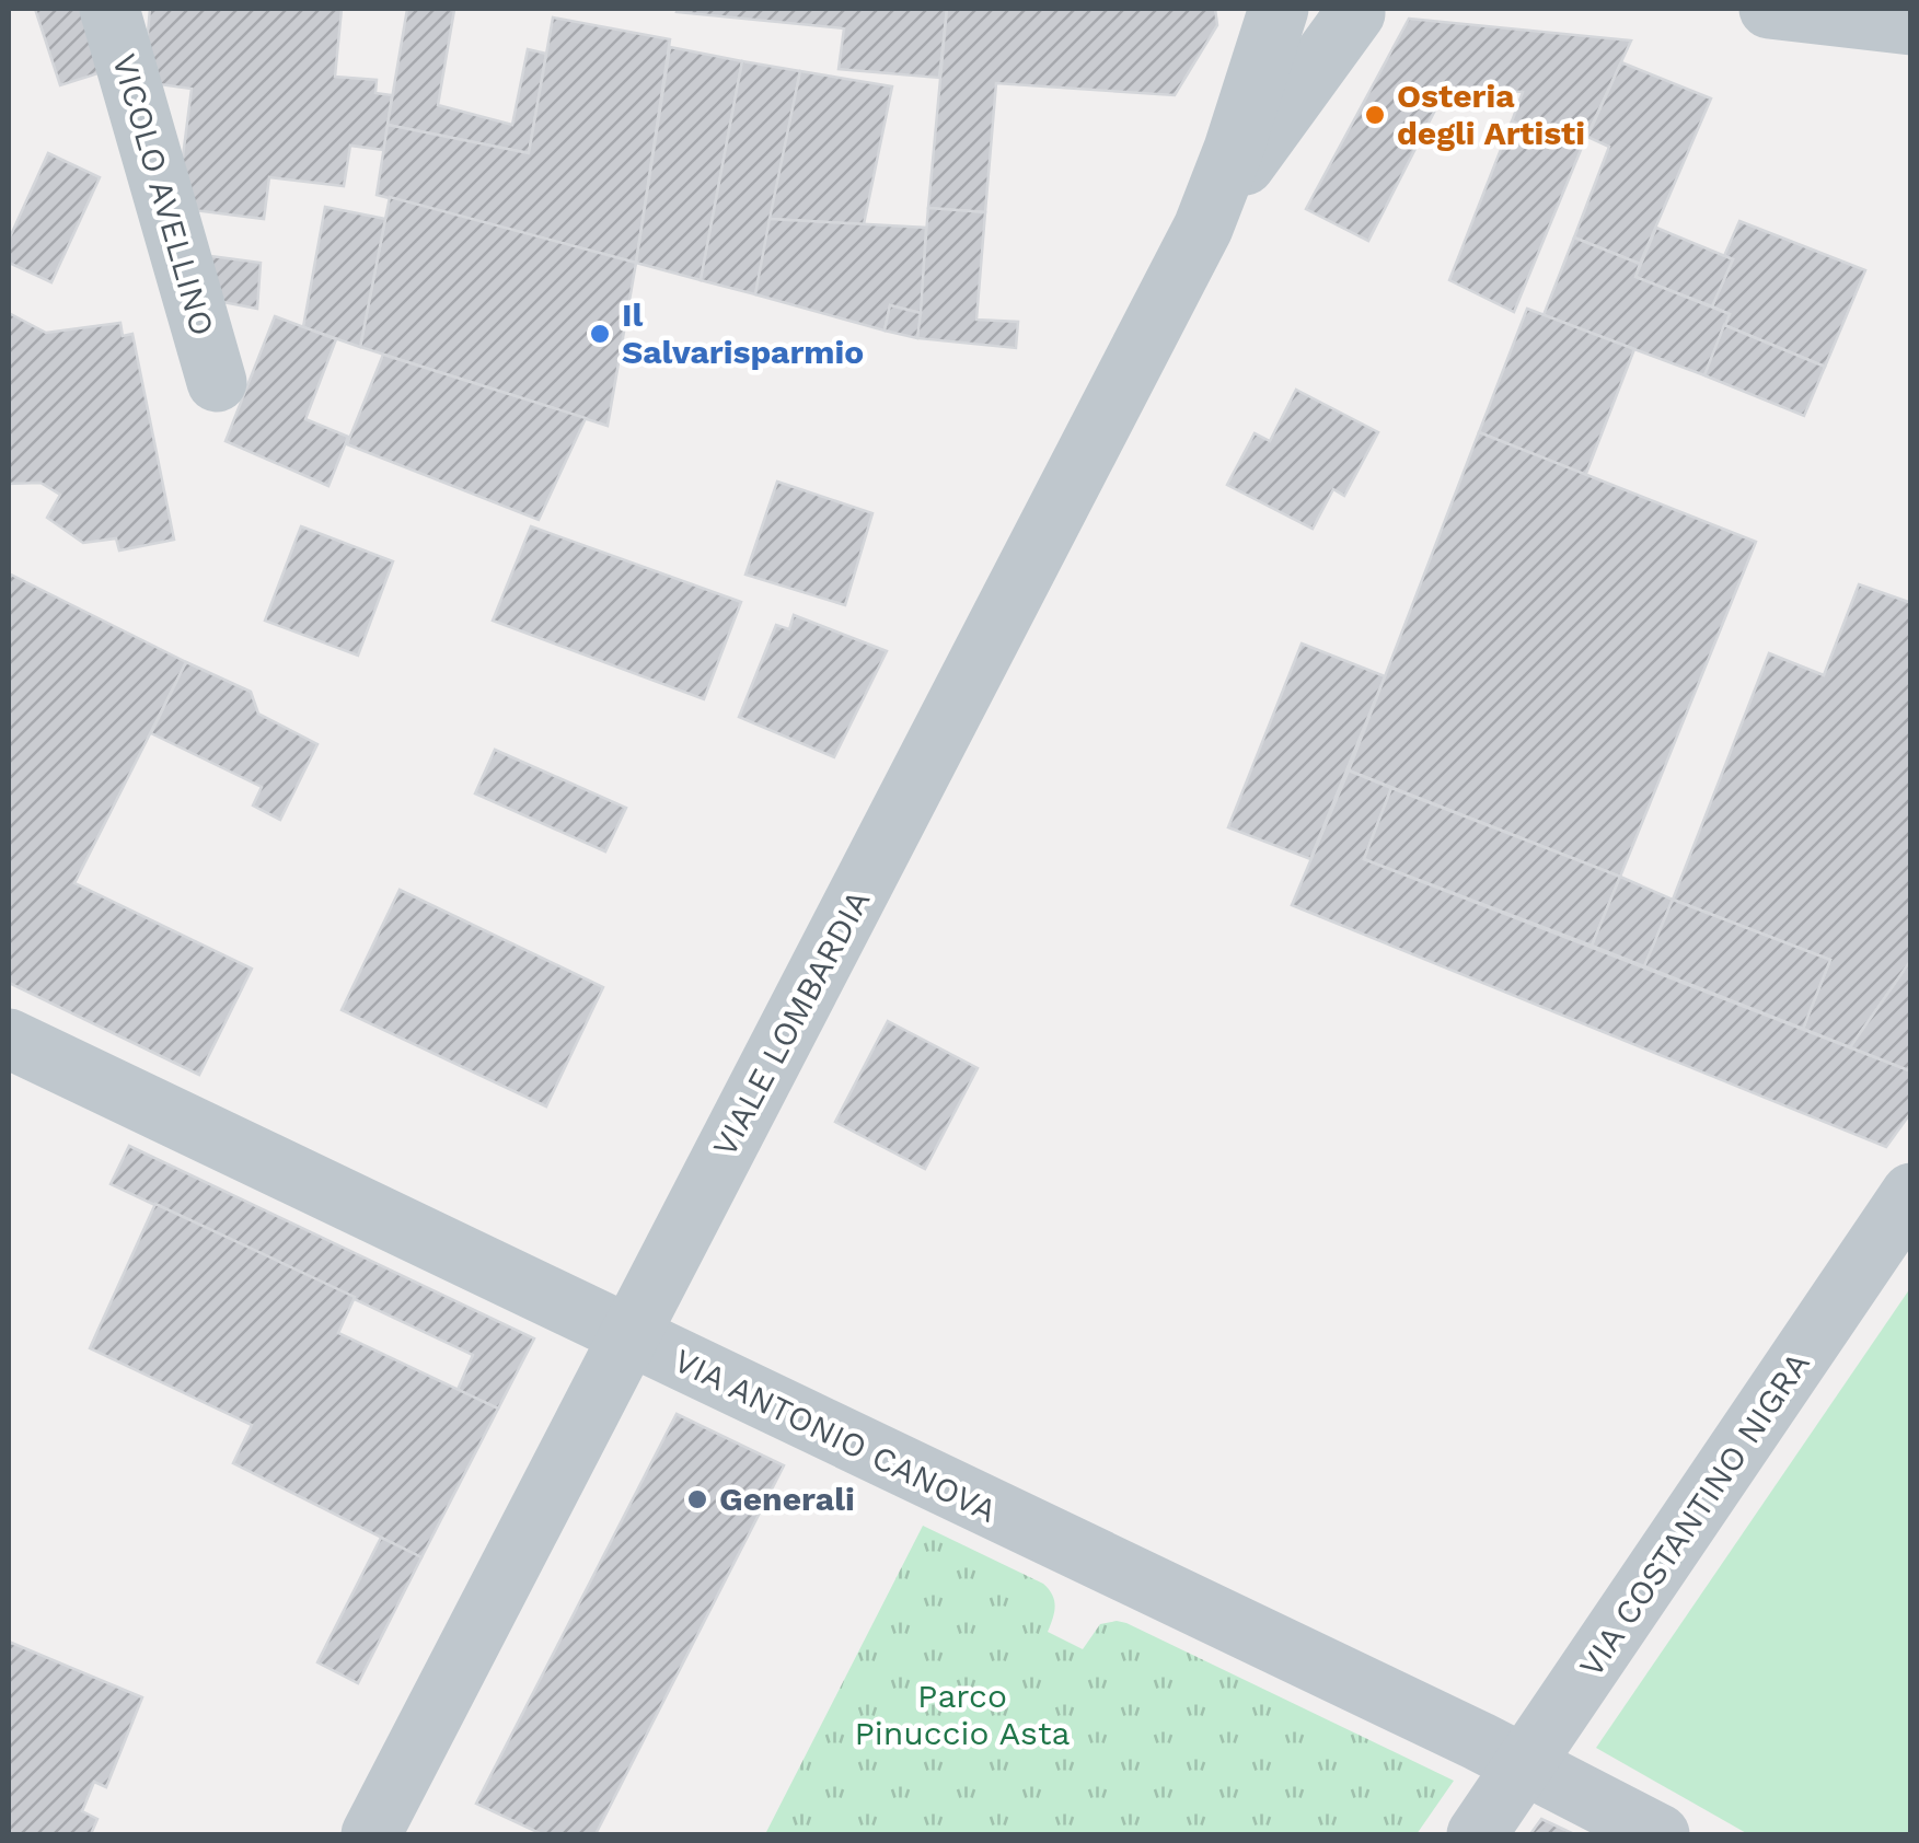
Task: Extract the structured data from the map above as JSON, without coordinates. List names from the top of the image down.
{
  "streets": {
    "street": [
      "VICOLO AVELLINO",
      "VIALE LOMBARDIA",
      "VIA ANTONIO CANOVA",
      "VIA COSTANTINO NIGRA"
    ]
  },
  "crossings": [
    ["VIALE LOMBARDIA", "VIA ANTONIO CANOVA"],
    ["VIA ANTONIO CANOVA", "VIA COSTANTINO NIGRA"]
  ],
  "parks": ["Parco Pinuccio Asta"],
  "places": ["Osteria degli Artisti", "Il Salvarisparmio", "Generali"]
}
